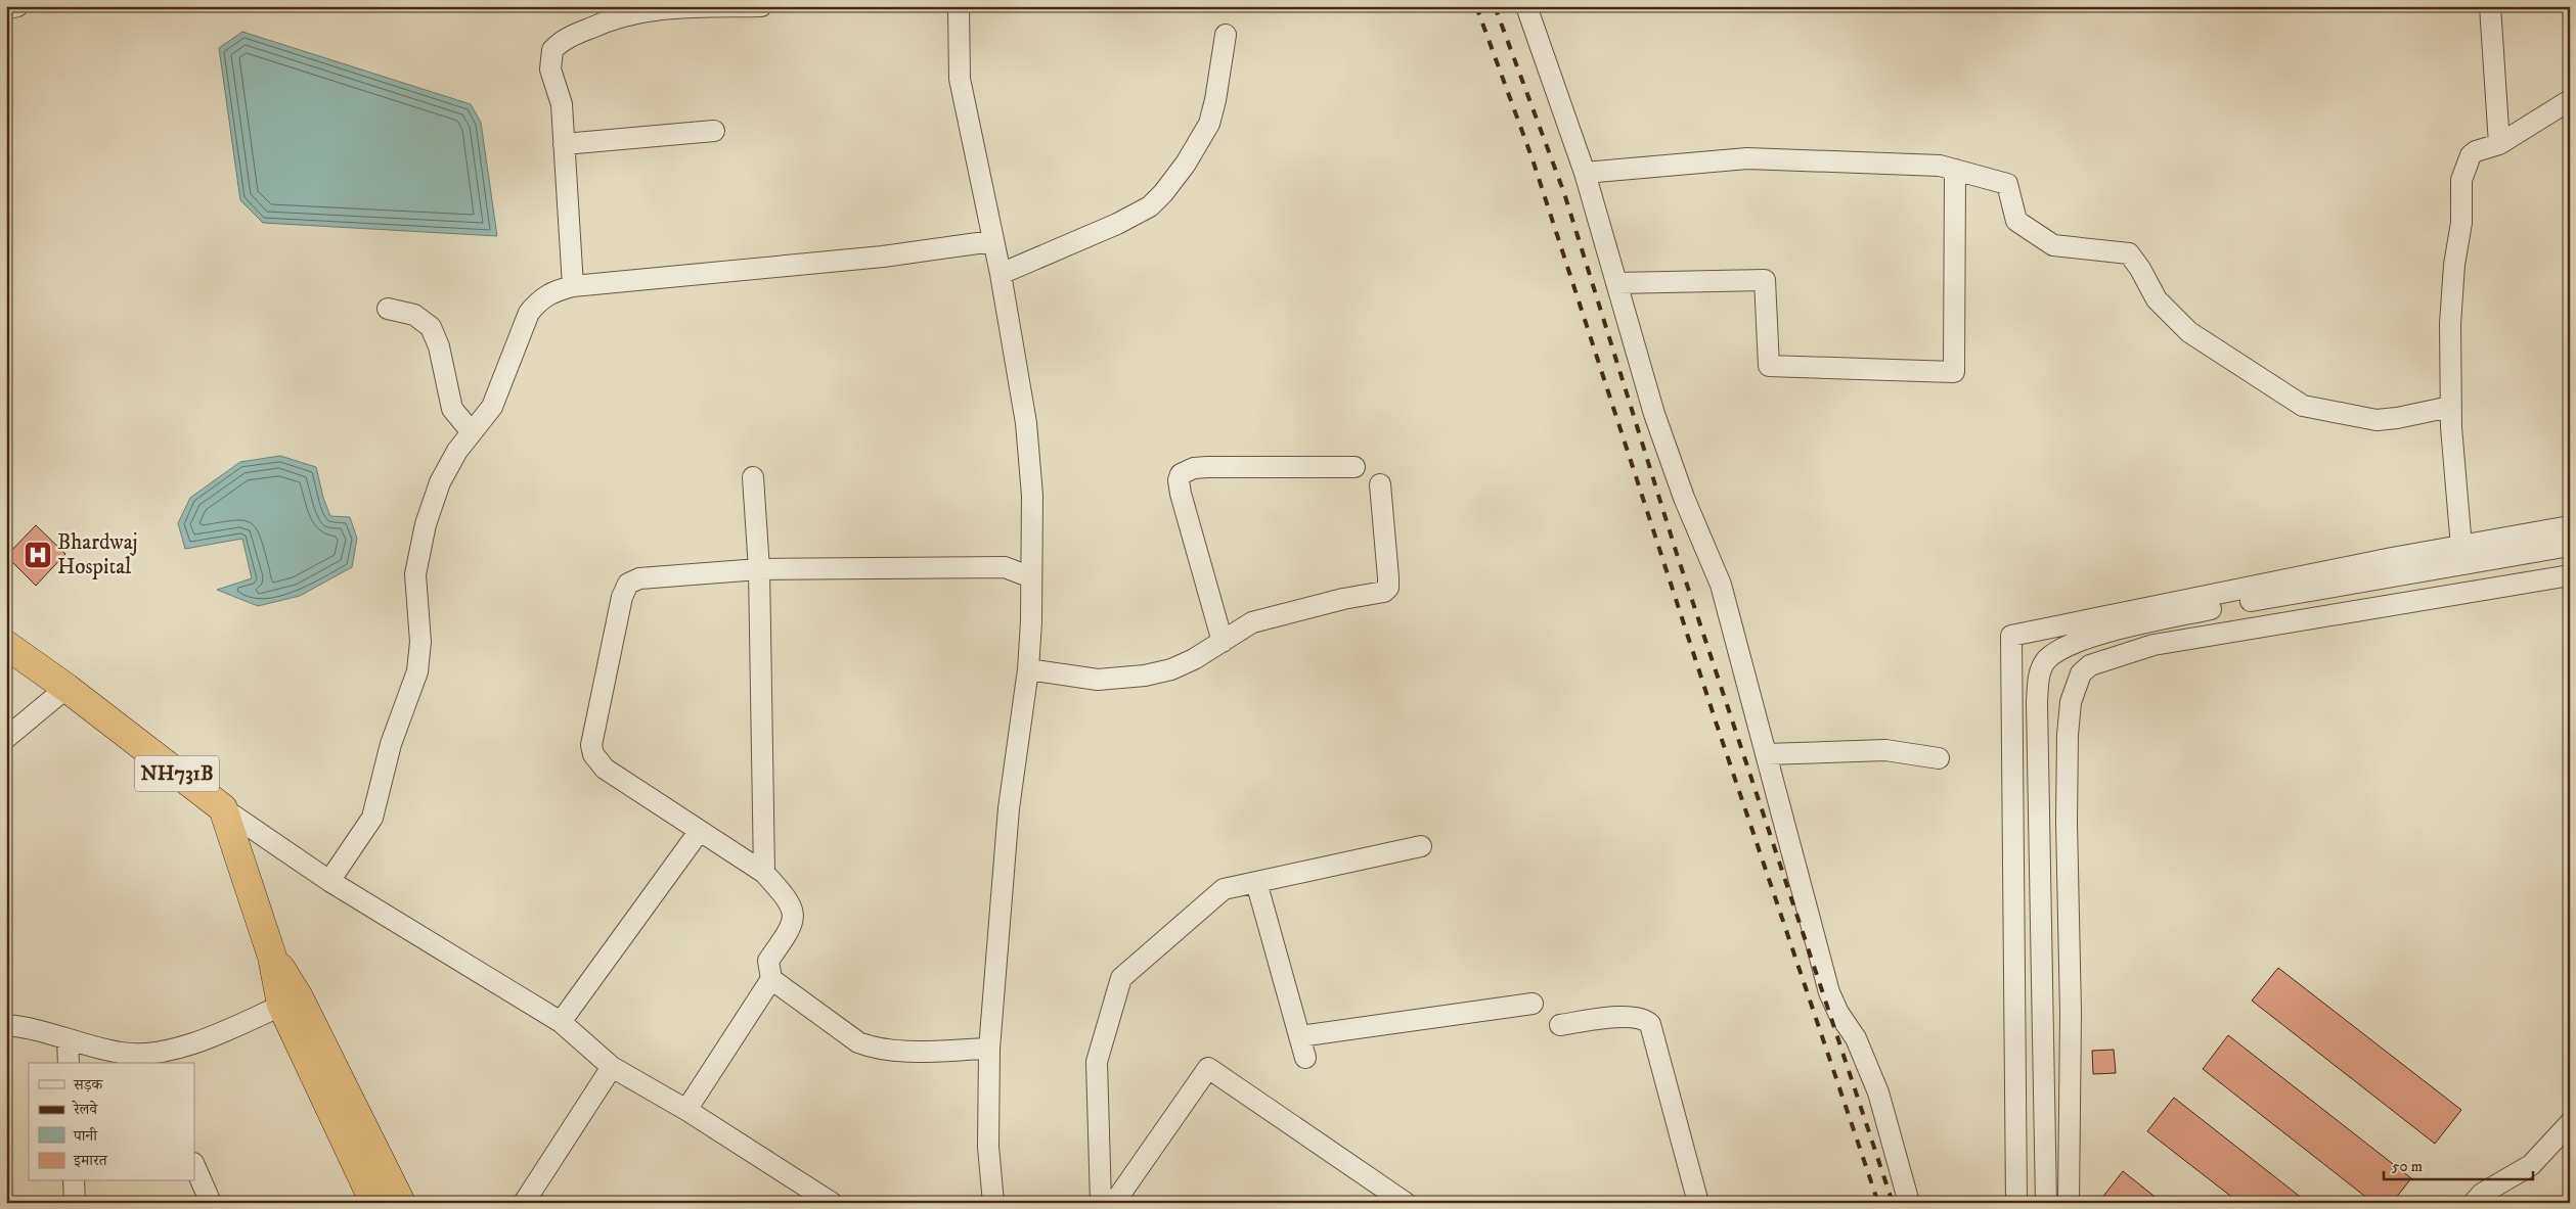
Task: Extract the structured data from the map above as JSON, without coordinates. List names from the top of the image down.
{
  "streets": {
    "highway": ["NH731B"]
  },
  "places": {
    "hospital": ["Bhardwaj Hospital"]
  },
  "legend": [
    "सड़क",
    "रेलवे",
    "पानी",
    "इमारत"
  ],
  "scale_bar": "50 m"
}
